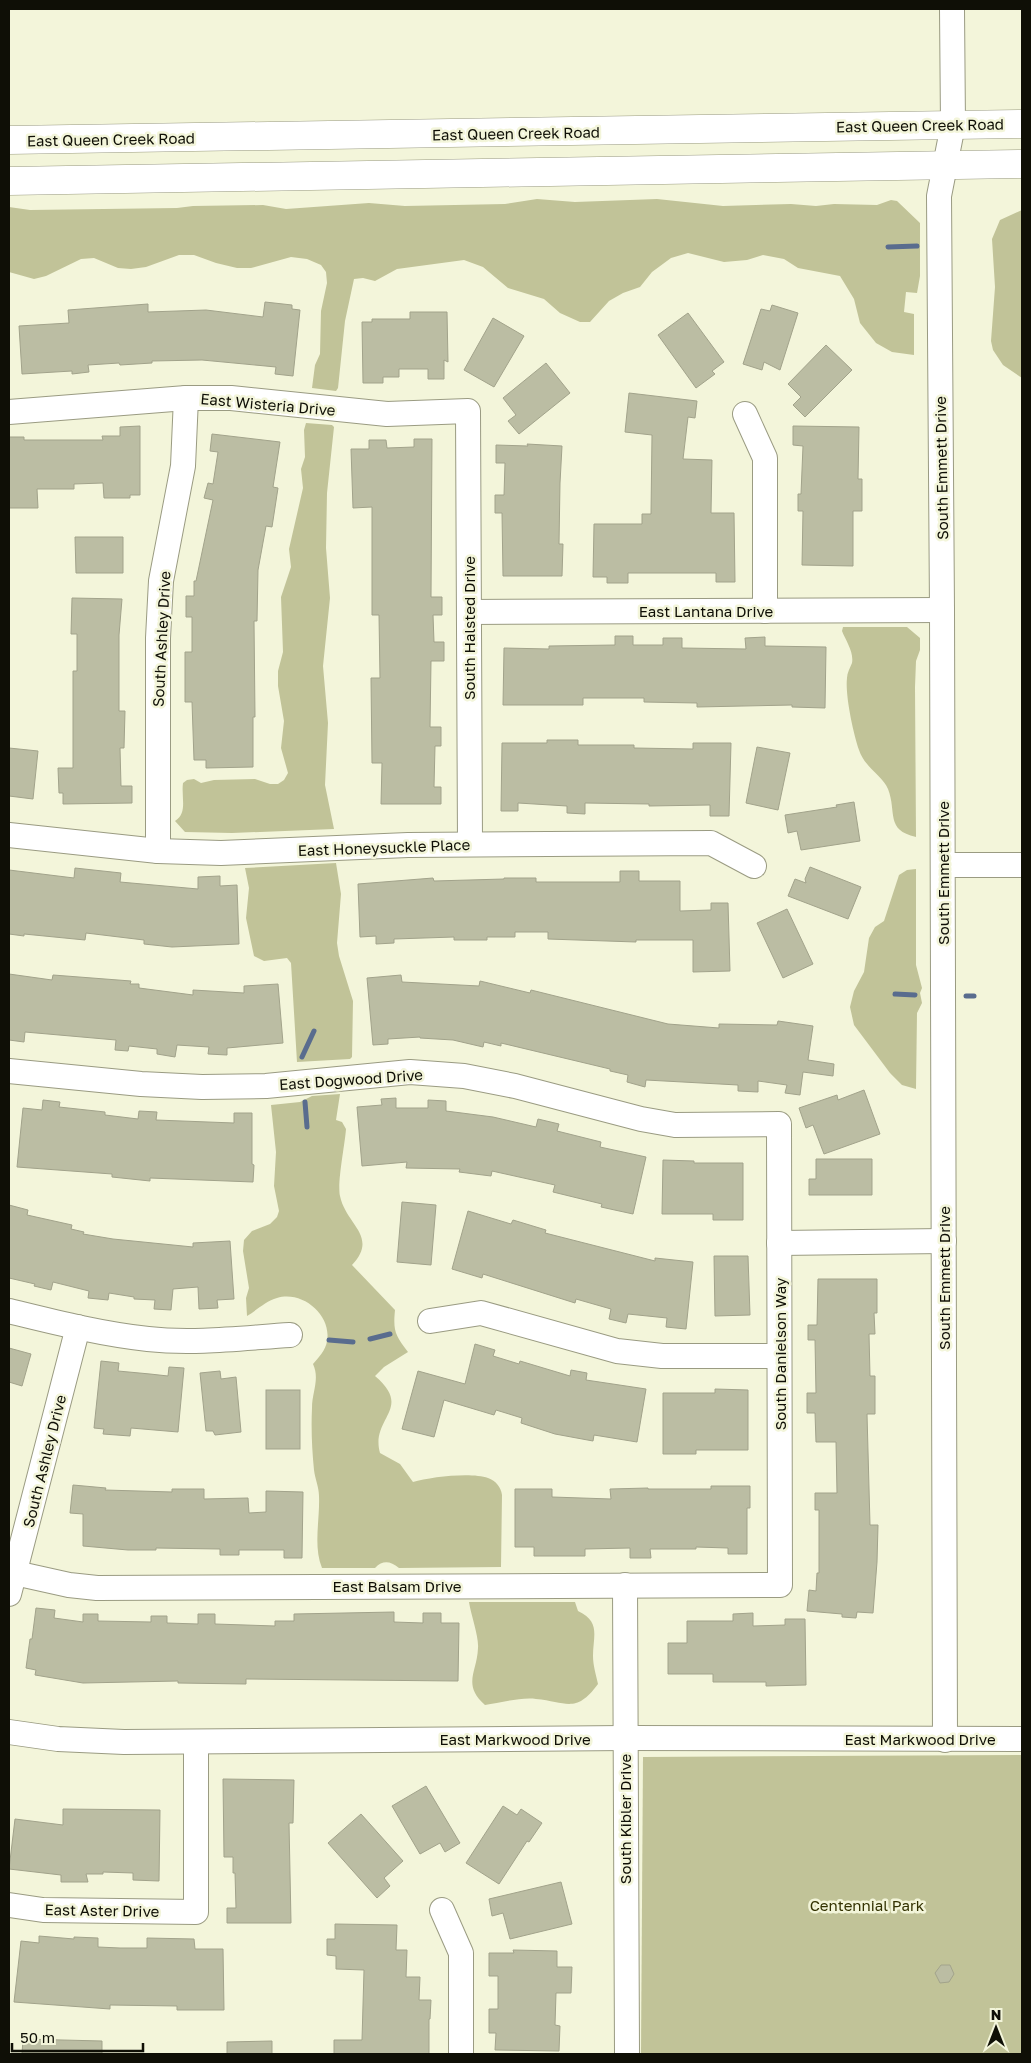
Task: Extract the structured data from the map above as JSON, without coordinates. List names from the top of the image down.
{
  "streets": {
    "main road": ["East Queen Creek Road"],
    "street": [
      "East Wisteria Drive",
      "South Emmett Drive",
      "East Lantana Drive",
      "South Halsted Drive",
      "South Ashley Drive",
      "East Honeysuckle Place",
      "East Dogwood Drive",
      "South Danielson Way",
      "East Balsam Drive",
      "East Markwood Drive",
      "South Kibler Drive",
      "East Aster Drive"
    ]
  },
  "crossings": [
    ["East Queen Creek Road", "South Emmett Drive"],
    ["East Wisteria Drive", "South Halsted Drive"],
    ["East Wisteria Drive", "South Ashley Drive"],
    ["South Emmett Drive", "East Lantana Drive"],
    ["South Emmett Drive", "East Markwood Drive"],
    ["East Lantana Drive", "South Halsted Drive"],
    ["South Halsted Drive", "East Honeysuckle Place"],
    ["South Ashley Drive", "East Honeysuckle Place"],
    ["South Ashley Drive", "East Balsam Drive"],
    ["East Dogwood Drive", "South Danielson Way"],
    ["South Danielson Way", "East Balsam Drive"],
    ["East Balsam Drive", "South Kibler Drive"],
    ["East Markwood Drive", "South Kibler Drive"],
    ["East Markwood Drive", "East Aster Drive"]
  ],
  "parks": ["Centennial Park"],
  "scale_bar": "50 m",
  "north": "top"
}
